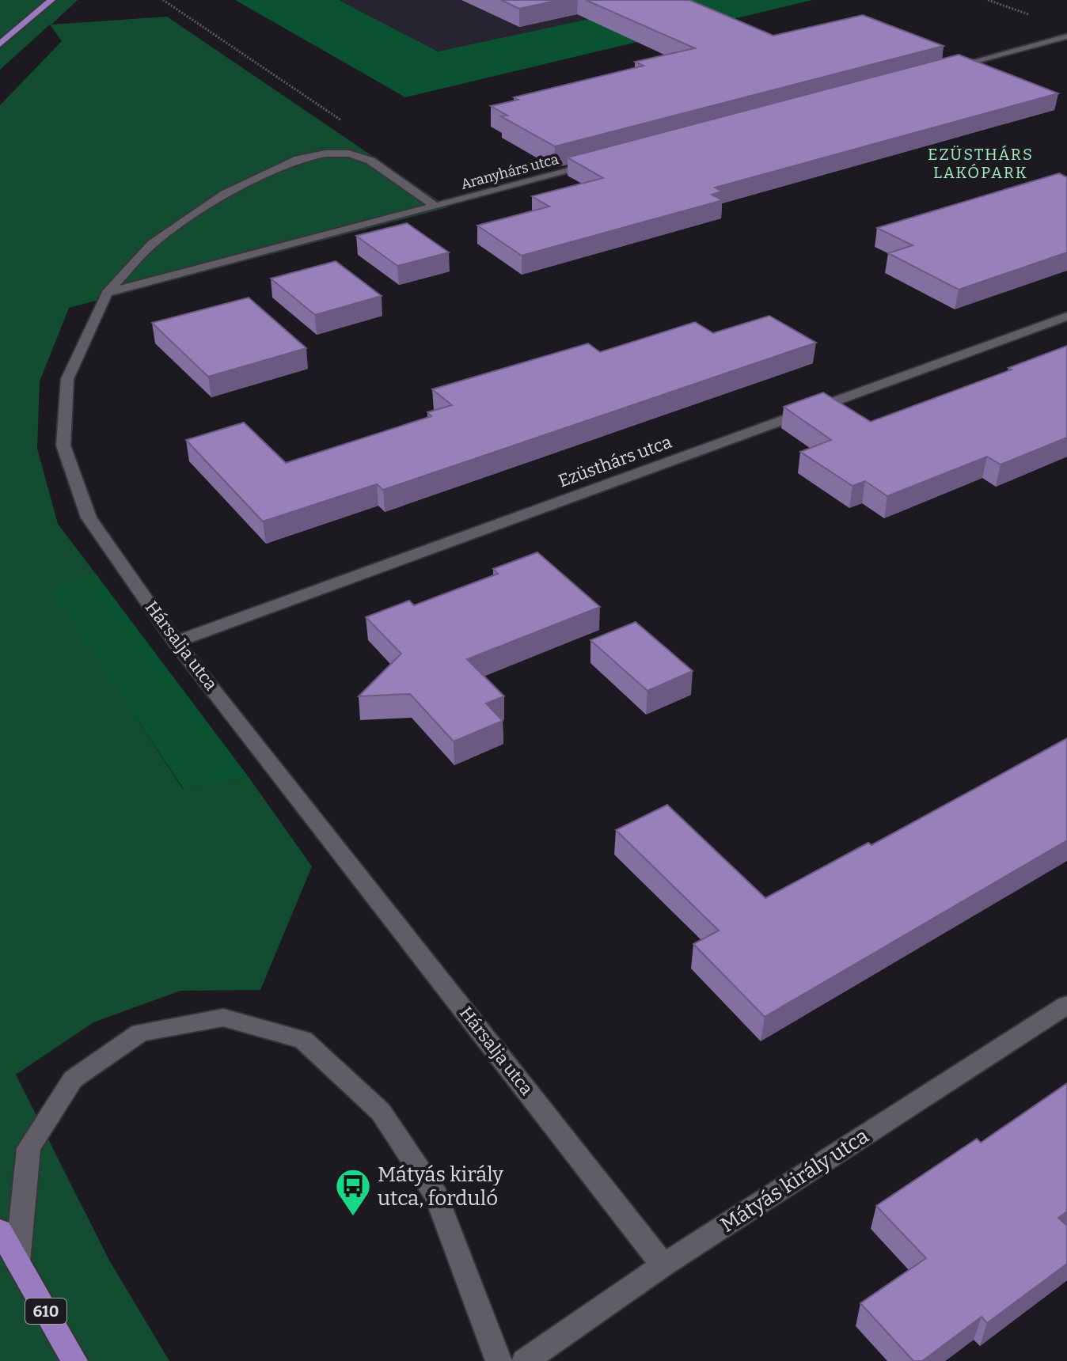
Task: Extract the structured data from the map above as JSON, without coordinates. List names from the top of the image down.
{
  "streets": {
    "main road": ["610"],
    "street": [
      "Aranyhárs utca",
      "Ezüsthárs utca",
      "Hársalja utca",
      "Mátyás király utca"
    ]
  },
  "crossings": [
    ["Aranyhárs utca", "Hársalja utca"],
    ["Ezüsthárs utca", "Hársalja utca"],
    ["Hársalja utca", "Mátyás király utca"]
  ],
  "districts": ["EZÜSTHÁRS LAKÓPARK"],
  "places": {
    "bus stop": ["Mátyás király utca, forduló"]
  }
}
